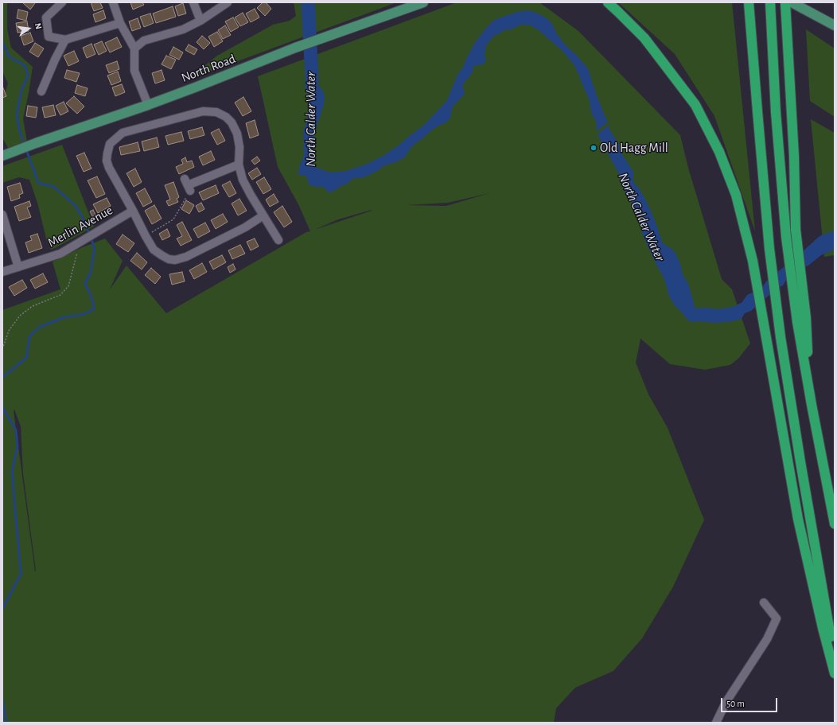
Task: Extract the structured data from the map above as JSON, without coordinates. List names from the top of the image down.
{
  "streets": {
    "main road": ["North Road"],
    "street": ["Merlin Avenue"]
  },
  "water": ["North Calder Water"],
  "places": ["Old Hagg Mill"],
  "scale_bar": "50 m",
  "north": "right"
}
